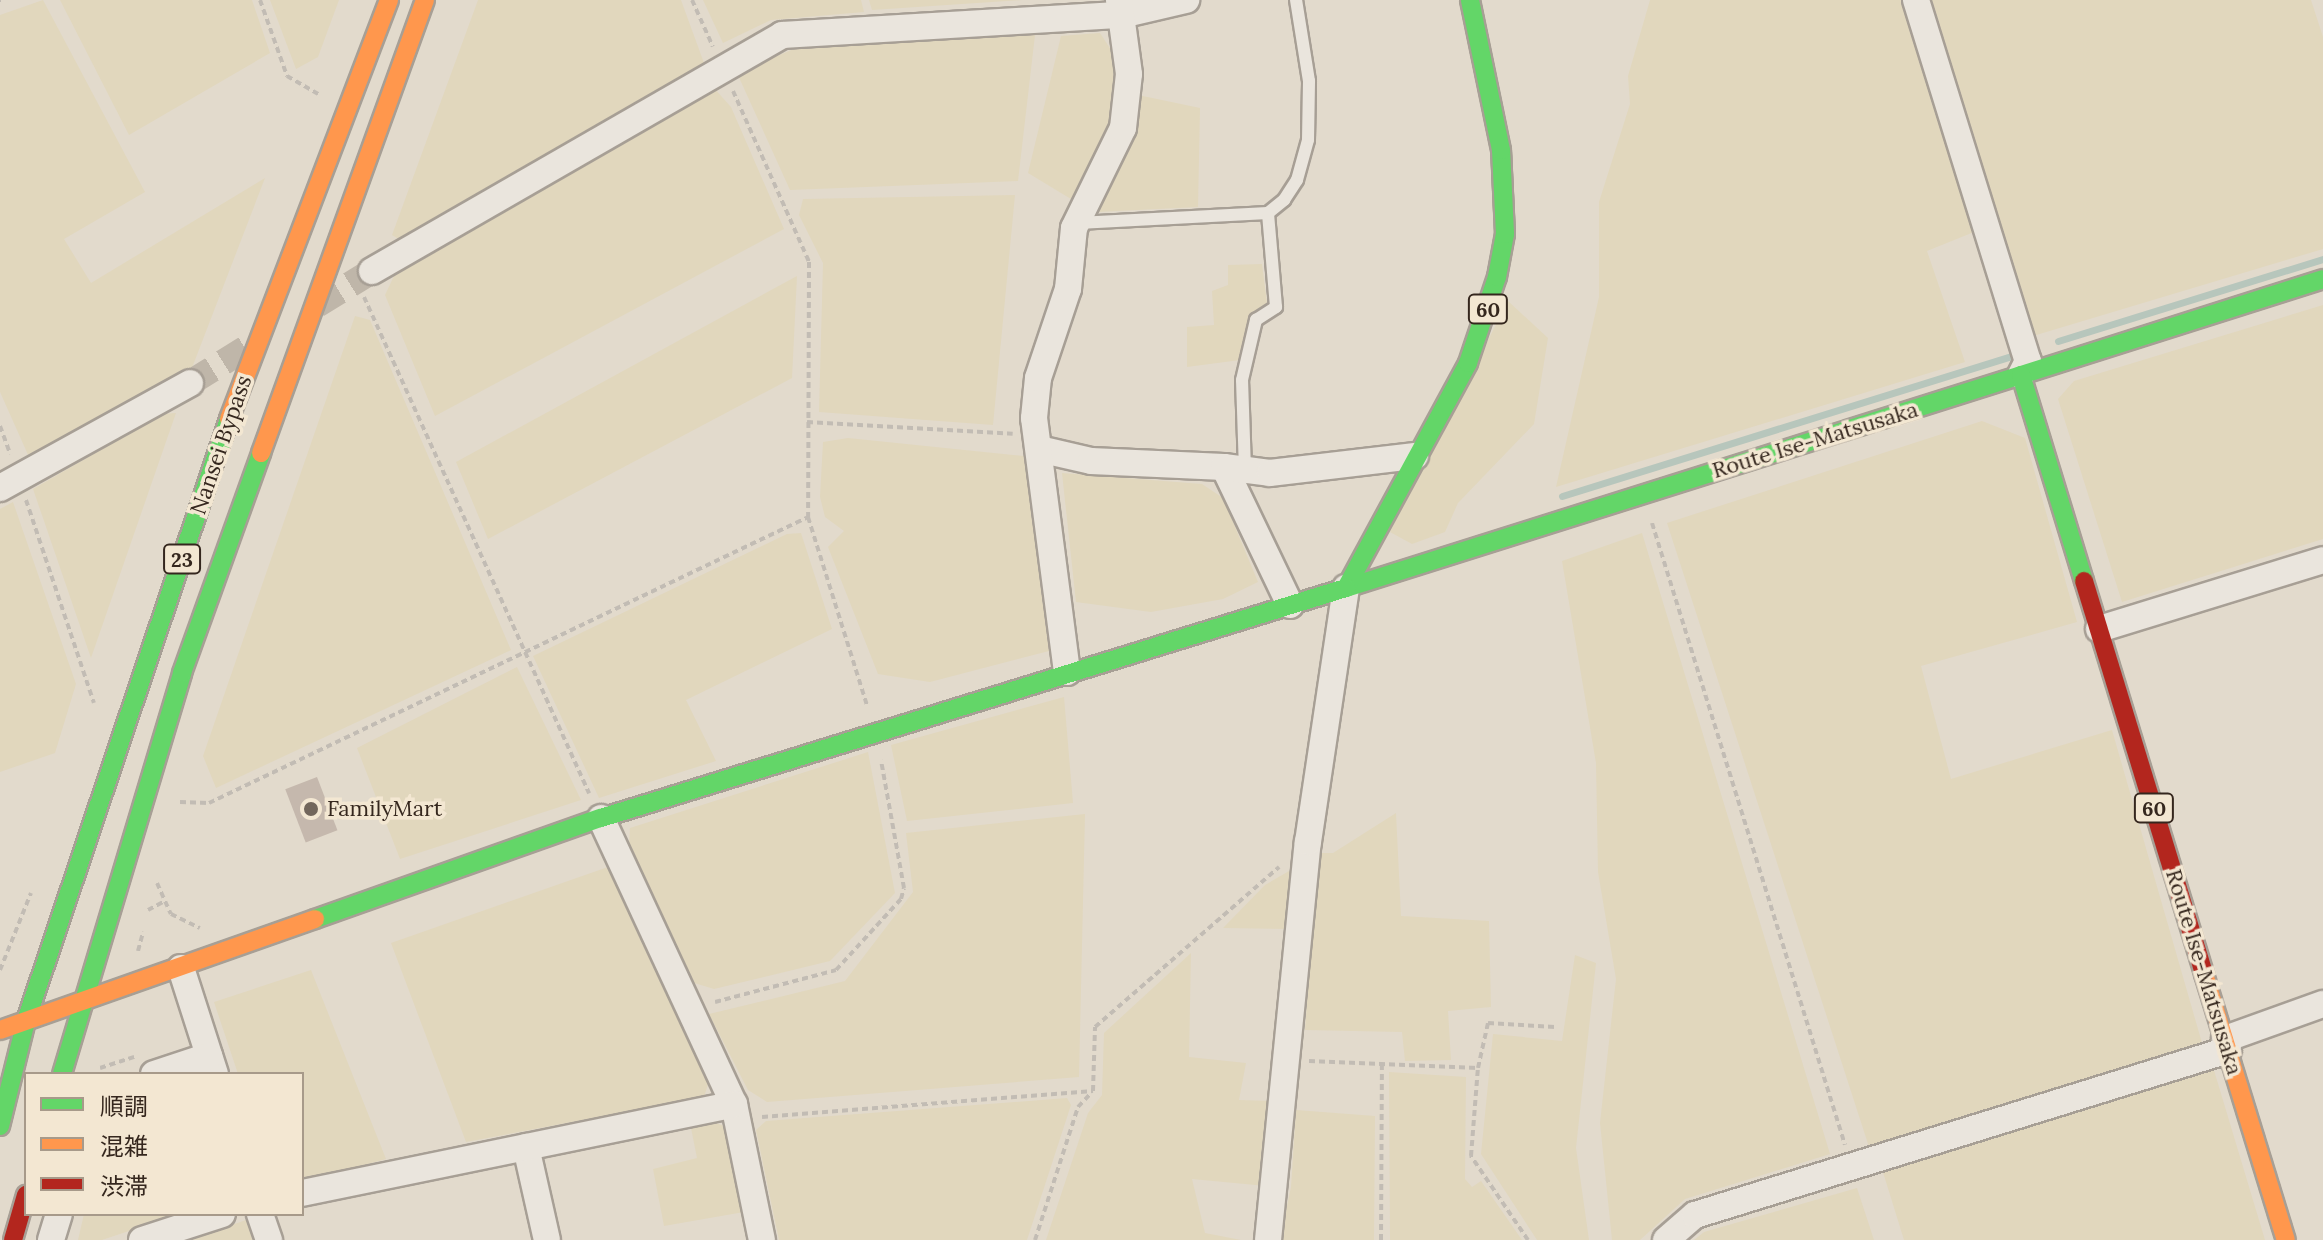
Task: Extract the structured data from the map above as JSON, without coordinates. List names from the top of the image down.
{
  "streets": {
    "main road": [
      "60",
      "Route Ise-Matsusaka",
      "Nansei Bypass",
      "23"
    ]
  },
  "crossings": [
    ["60", "Route Ise-Matsusaka"],
    ["Route Ise-Matsusaka", "Nansei Bypass"]
  ],
  "places": ["FamilyMart"],
  "legend": ["順調", "混雑", "渋滞"]
}
